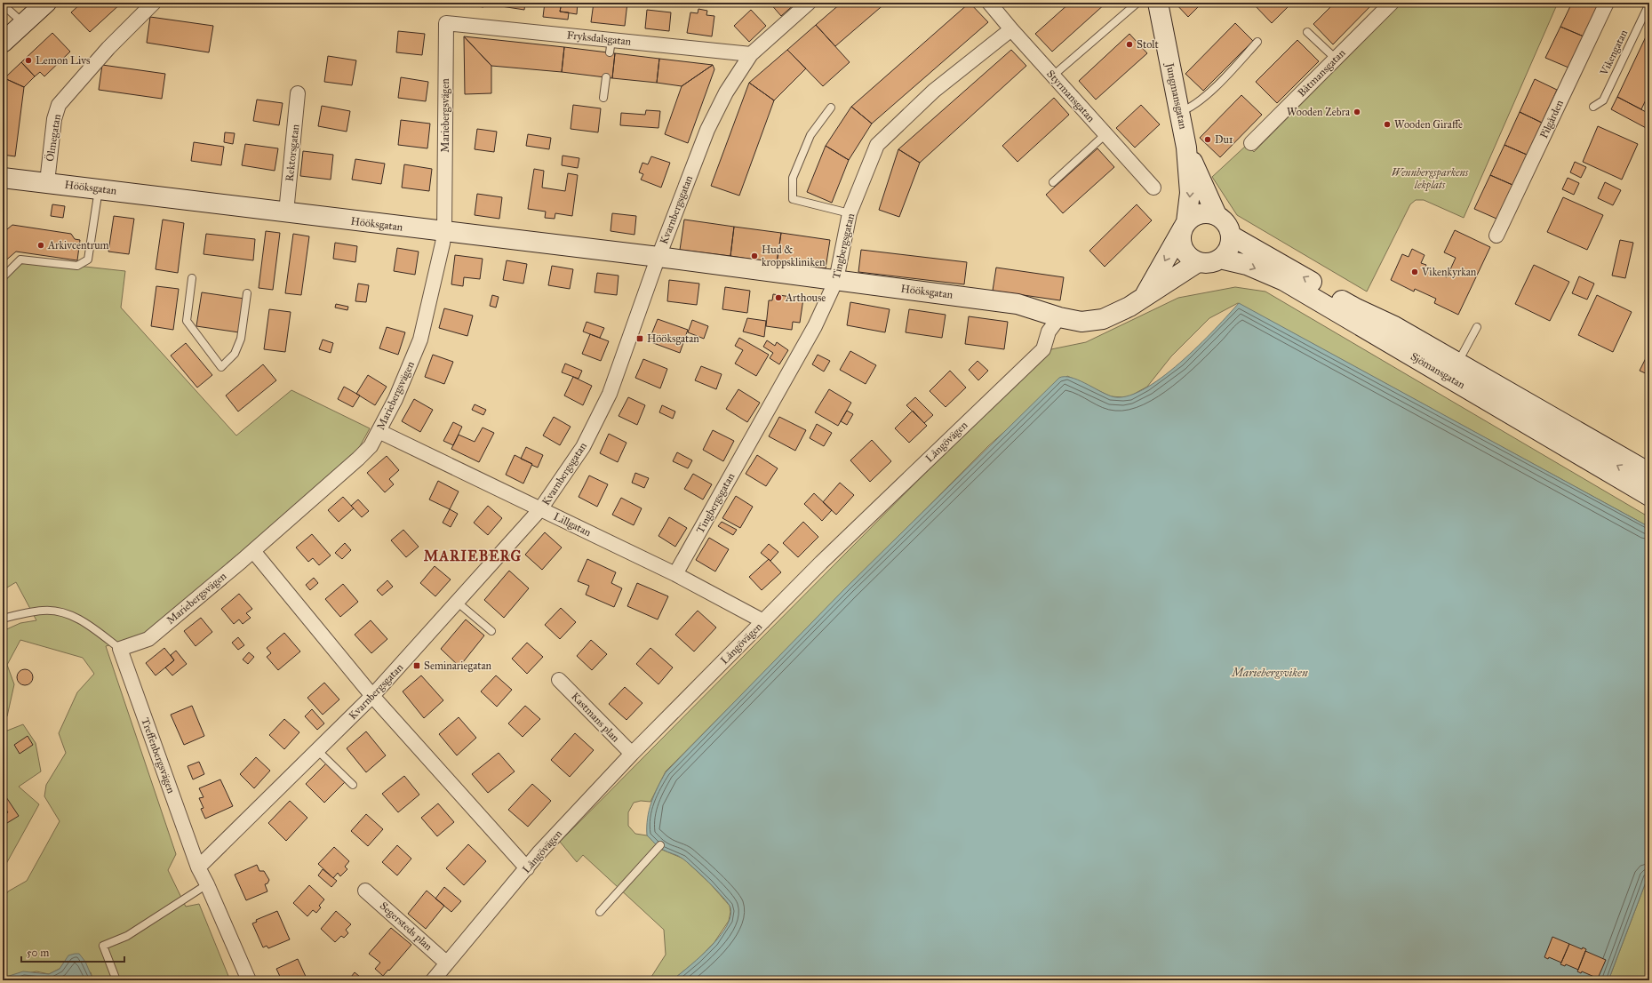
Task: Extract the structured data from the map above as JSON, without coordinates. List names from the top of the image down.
{
  "streets": {
    "street": [
      "Fryksdalsgatan",
      "Båtmansgatan",
      "Styrmansgatan",
      "Jungmansgatan",
      "Mariebergsvägen",
      "Pilgården",
      "Ölmegatan",
      "Rektorsgatan",
      "Hööksgatan",
      "Kvarnbergsgatan",
      "Tingbergsgatan",
      "Sjömansgatan",
      "Långövägen",
      "Lillgatan",
      "Kastmans plan",
      "Treffenbergsvägen",
      "Segersteds plan"
    ],
    "lane": ["Vikengatan"]
  },
  "crossings": [
    ["Fryksdalsgatan", "Mariebergsvägen"],
    ["Fryksdalsgatan", "Kvarnbergsgatan"],
    ["Styrmansgatan", "Tingbergsgatan"],
    ["Jungmansgatan", "Hööksgatan"],
    ["Jungmansgatan", "Sjömansgatan"],
    ["Mariebergsvägen", "Hööksgatan"],
    ["Mariebergsvägen", "Lillgatan"],
    ["Mariebergsvägen", "Treffenbergsvägen"],
    ["Ölmegatan", "Hööksgatan"],
    ["Rektorsgatan", "Hööksgatan"],
    ["Hööksgatan", "Kvarnbergsgatan"],
    ["Hööksgatan", "Tingbergsgatan"],
    ["Hööksgatan", "Sjömansgatan"],
    ["Hööksgatan", "Långövägen"],
    ["Kvarnbergsgatan", "Lillgatan"],
    ["Kvarnbergsgatan", "Treffenbergsvägen"],
    ["Tingbergsgatan", "Lillgatan"],
    ["Långövägen", "Lillgatan"],
    ["Långövägen", "Kastmans plan"],
    ["Långövägen", "Segersteds plan"]
  ],
  "districts": ["MARIEBERG"],
  "water": ["Mariebergsviken"],
  "parks": ["Wennbergsparkens lekplats"],
  "places": {
    "other": [
      "Stolt",
      "Lemon Livs",
      "Wooden Zebra",
      "Wooden Giraffe",
      "Du1",
      "Arkivcentrum",
      "Hud & kroppskliniken",
      "Vikenkyrkan",
      "Arthouse"
    ],
    "transit": ["Hööksgatan", "Seminariegatan"]
  },
  "scale_bar": "50 m"
}
